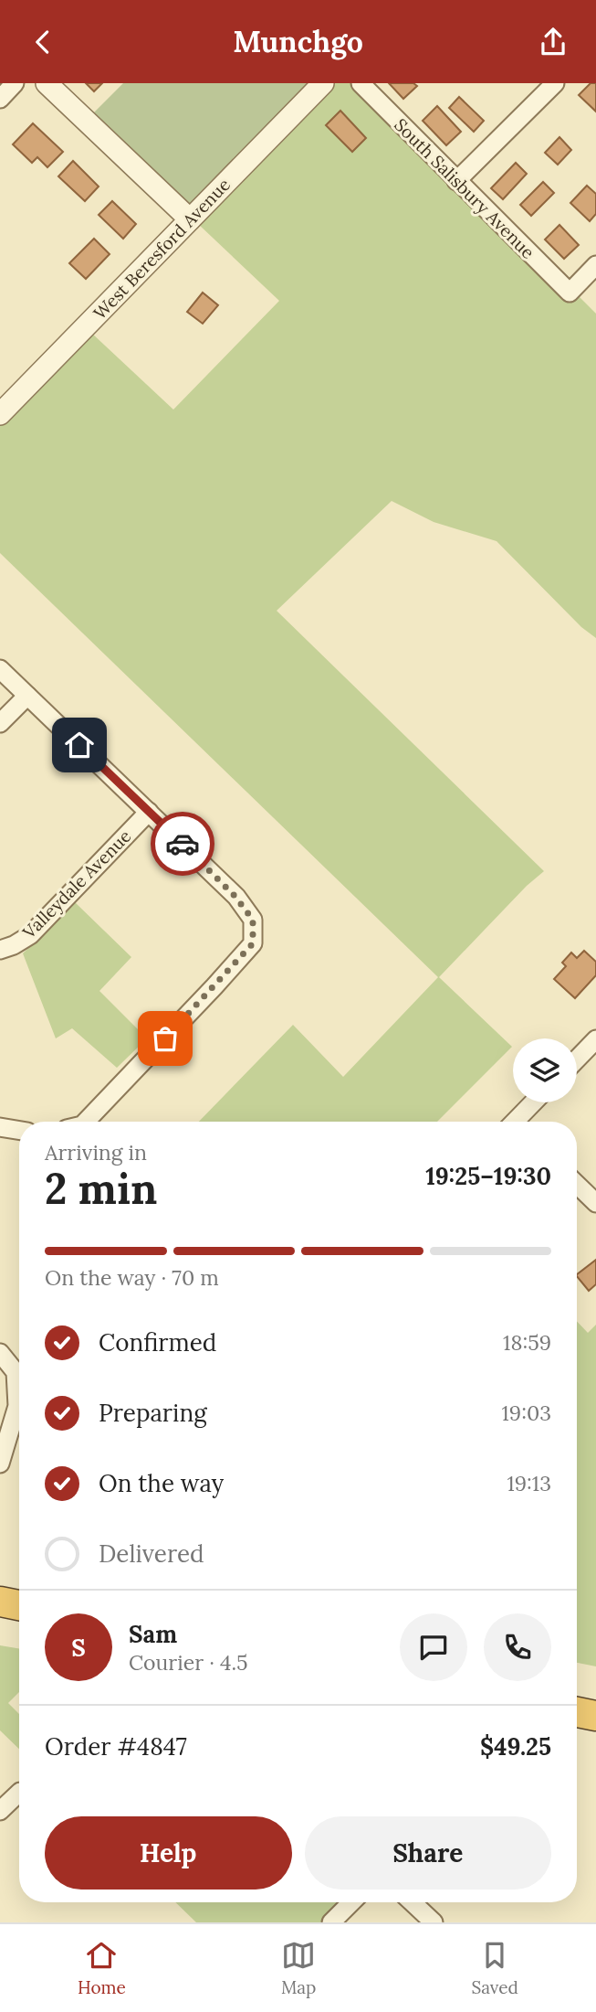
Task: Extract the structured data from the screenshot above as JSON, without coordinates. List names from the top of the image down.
{
  "streets": {
    "street": ["South Salisbury Avenue", "West Beresford Avenue", "Valleydale Avenue"]
  },
  "page": {
    "header": "Munchgo",
    "heading": ["2 min", "Arriving in", "19:25–19:30"],
    "panel": [
      "Sam",
      "Courier · 4.5",
      "Order #4847",
      "$49.25"
    ],
    "bar": "On the way · 70 m",
    "list": [
      ["Confirmed", "18:59"],
      ["Preparing", "19:03"],
      ["On the way", "19:13"],
      "Delivered"
    ],
    "round": "S",
    "buttons": ["Help", "Share"],
    "tabs": ["Home", "Map", "Saved"]
  }
}
